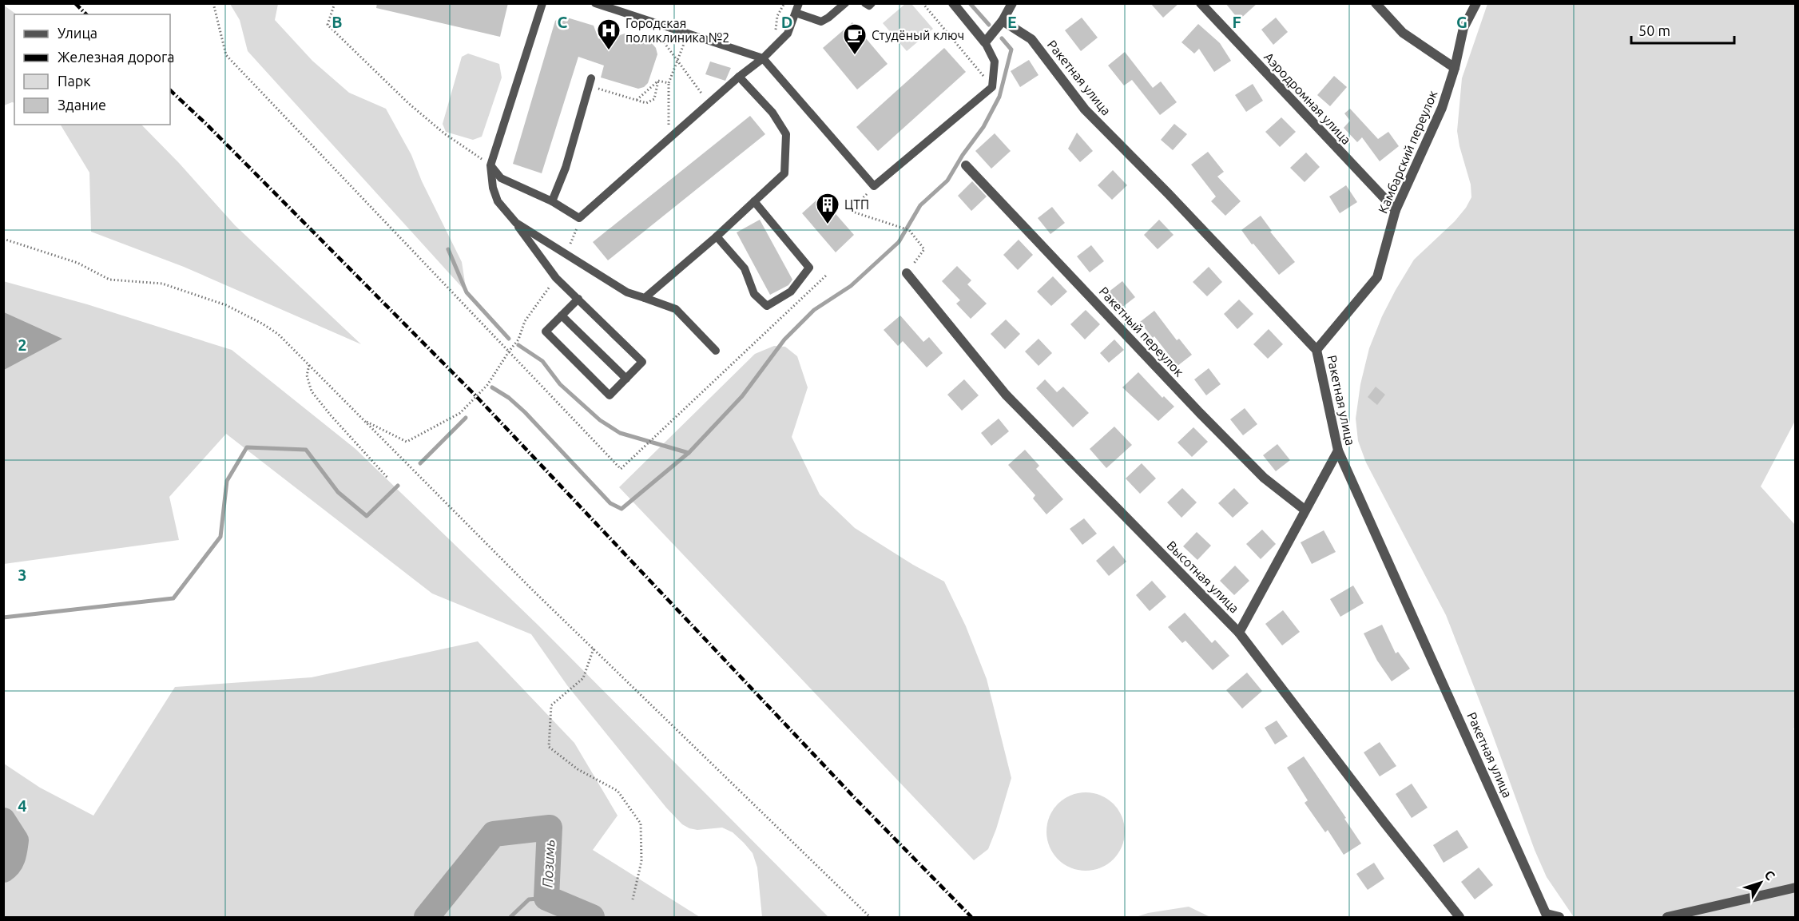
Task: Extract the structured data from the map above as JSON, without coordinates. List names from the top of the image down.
{
  "streets": {
    "street": [
      "Ракетная улица",
      "Аэродромная улица",
      "Камбарский переулок",
      "Ракетный переулок",
      "Высотная улица"
    ]
  },
  "crossings": [
    ["Ракетная улица", "Камбарский переулок"],
    ["Аэродромная улица", "Камбарский переулок"]
  ],
  "water": ["Позимь"],
  "places": {
    "hospital": ["Городская поликлиника №2"],
    "cafe": ["Студёный ключ"],
    "building": ["ЦТП"]
  },
  "legend": [
    "Улица",
    "Железная дорога",
    "Парк",
    "Здание"
  ],
  "scale_bar": "50 m",
  "north": "top right",
  "grid": {
    "columns": [
      "B",
      "C",
      "D",
      "E",
      "F",
      "G"
    ],
    "rows": ["2", "3", "4"]
  }
}
